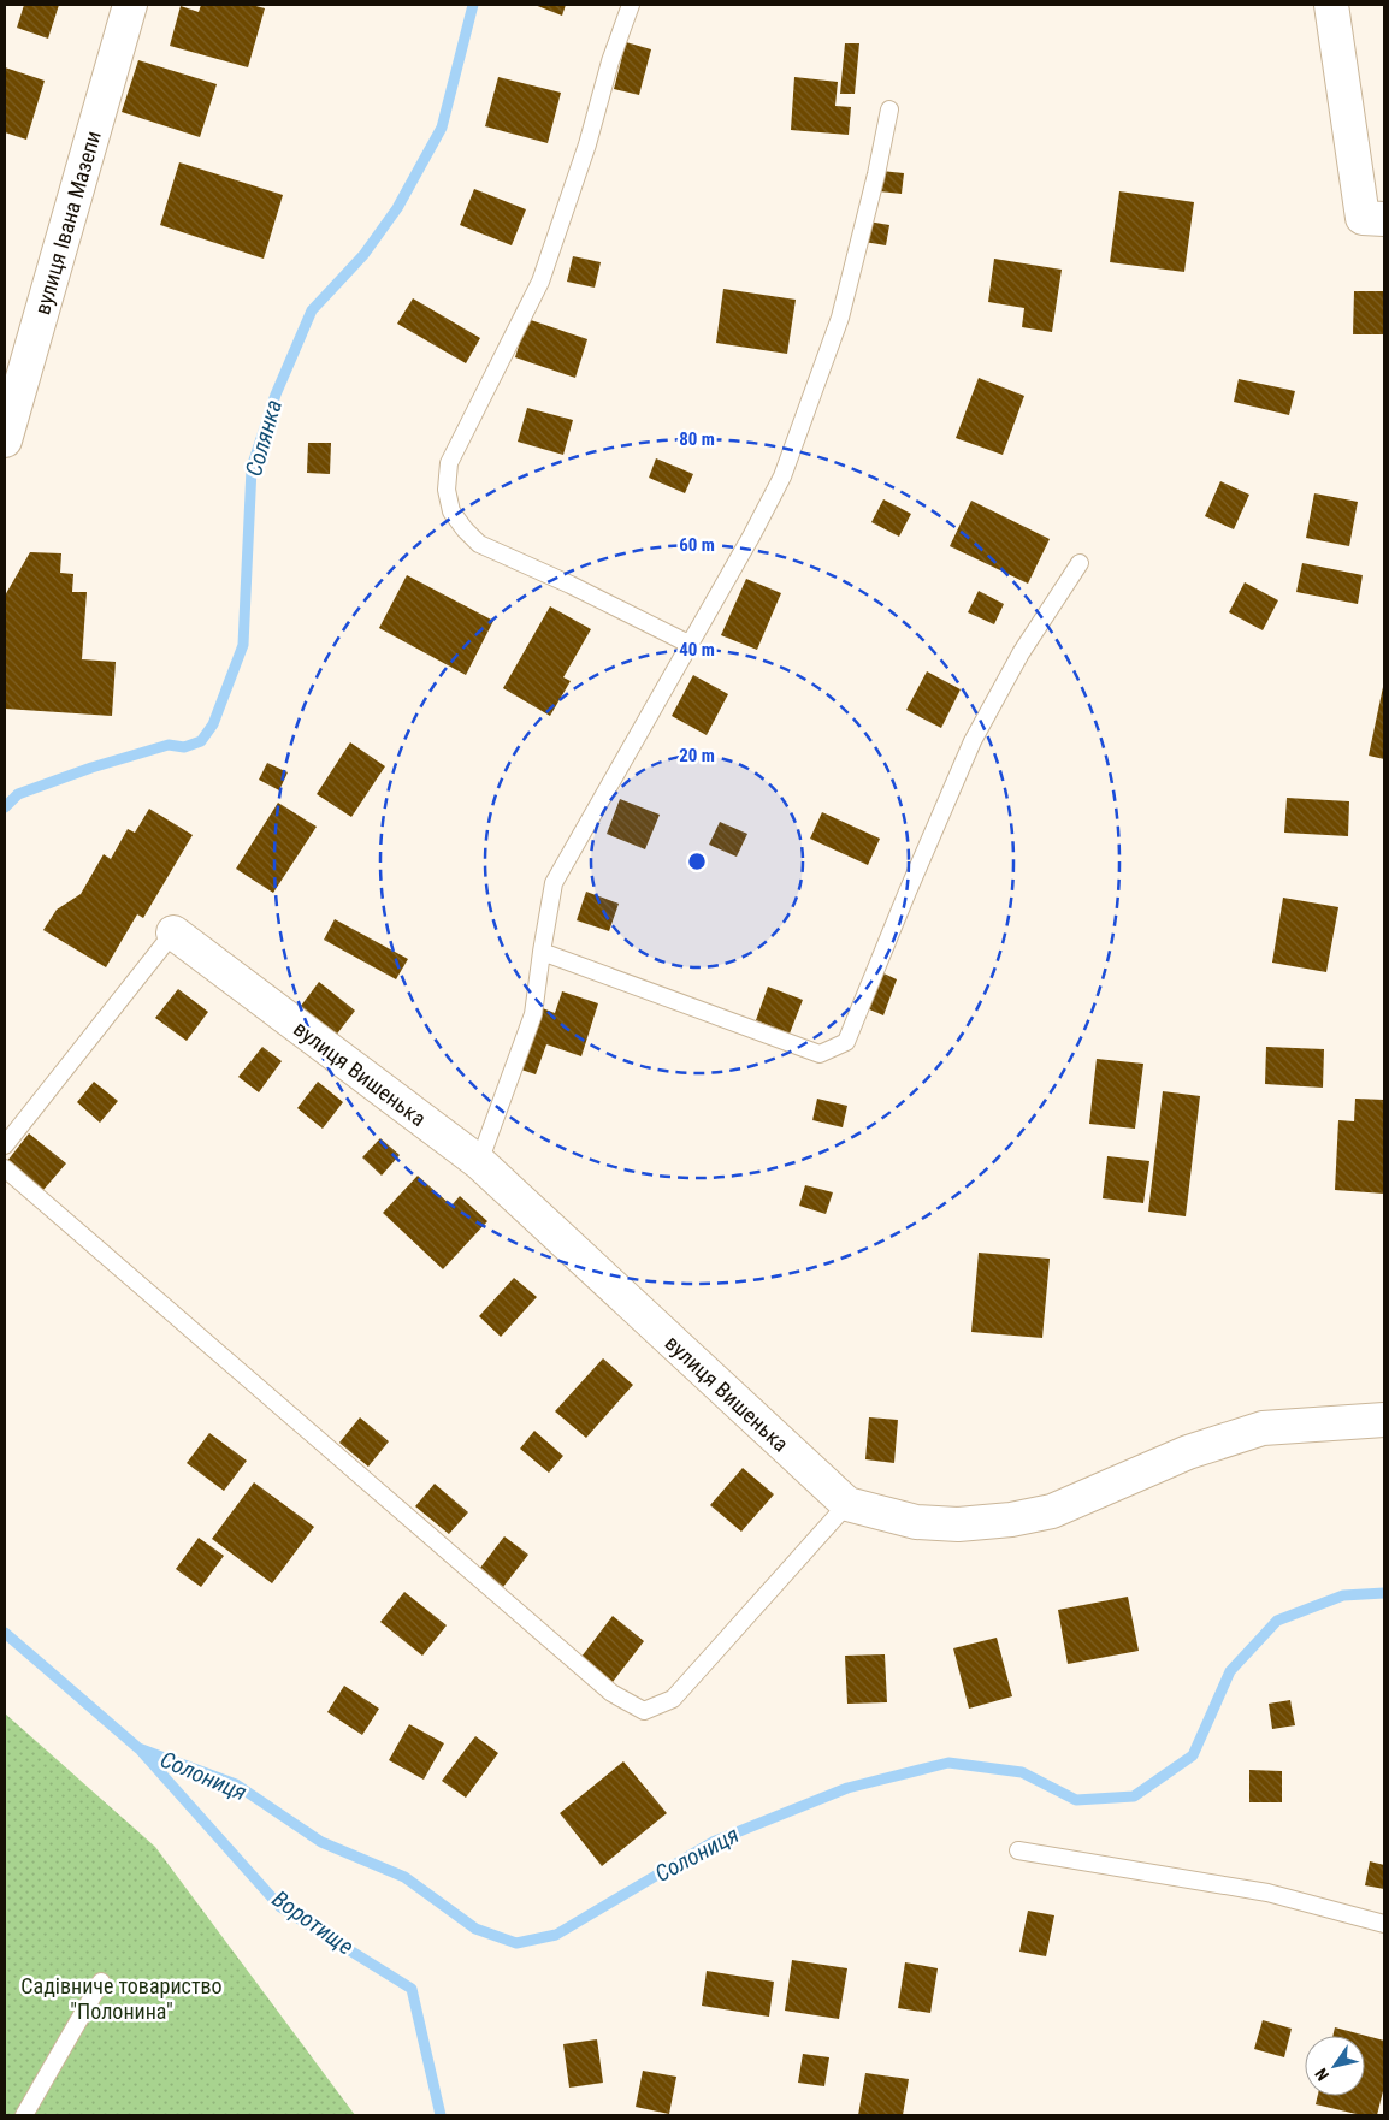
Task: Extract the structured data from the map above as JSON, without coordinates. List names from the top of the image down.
{
  "streets": {
    "street": ["вулиця Івана Мазепи", "вулиця Вишенька"]
  },
  "water": ["Солянка", "Солониця", "Воротище"],
  "parks": ["Садівниче товариство \"Полонина\""],
  "north": "bottom left",
  "rings": [
    "80 m",
    "60 m",
    "40 m",
    "20 m"
  ]
}
